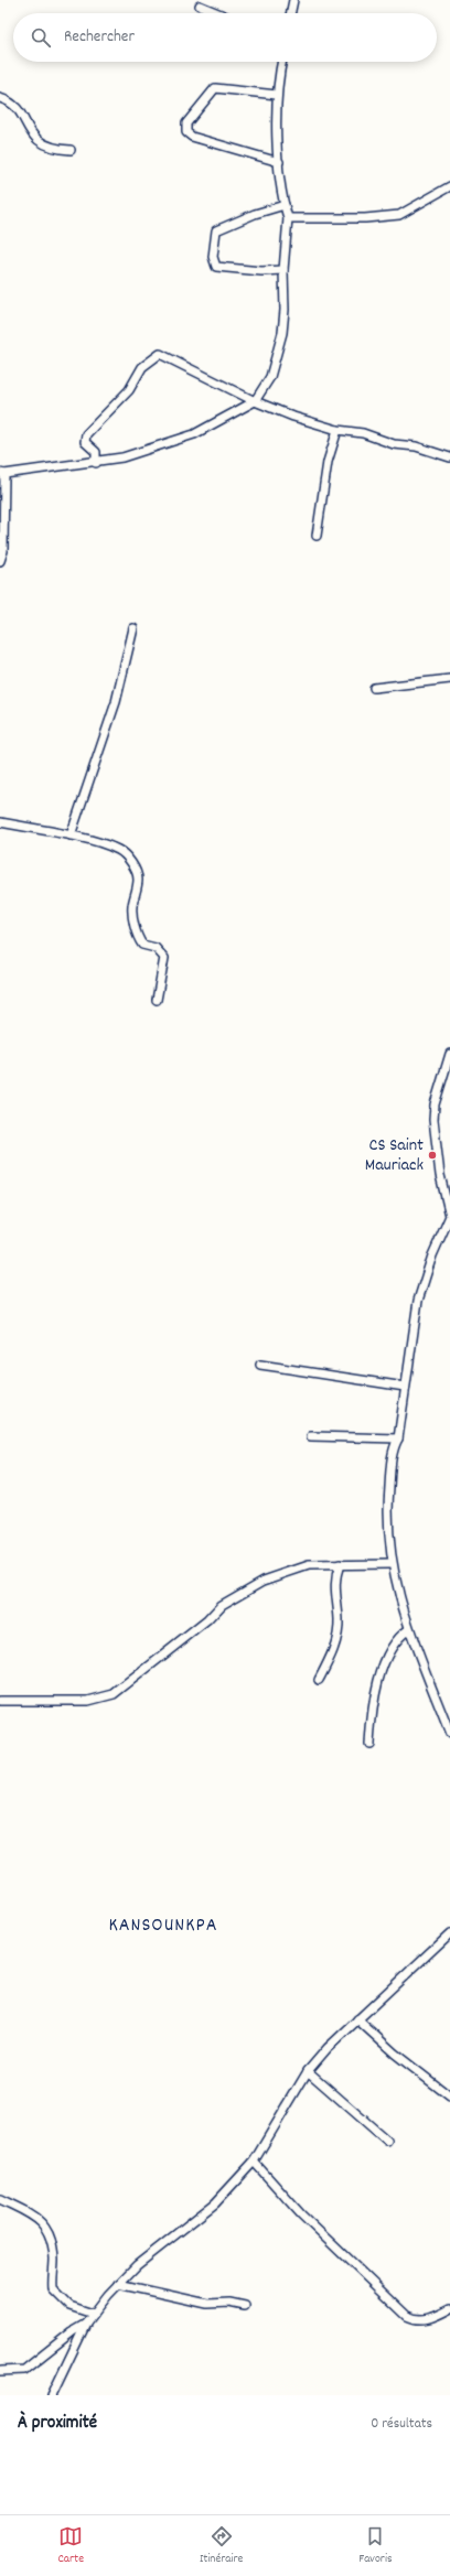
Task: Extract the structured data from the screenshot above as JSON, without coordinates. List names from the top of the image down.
{
  "districts": ["KANSOUNKPA"],
  "places": ["CS Saint Mauriack"],
  "page": {
    "search": "Rechercher",
    "heading": ["À proximité", "0 résultats"],
    "nav": ["Carte", "Itinéraire", "Favoris"]
  }
}
